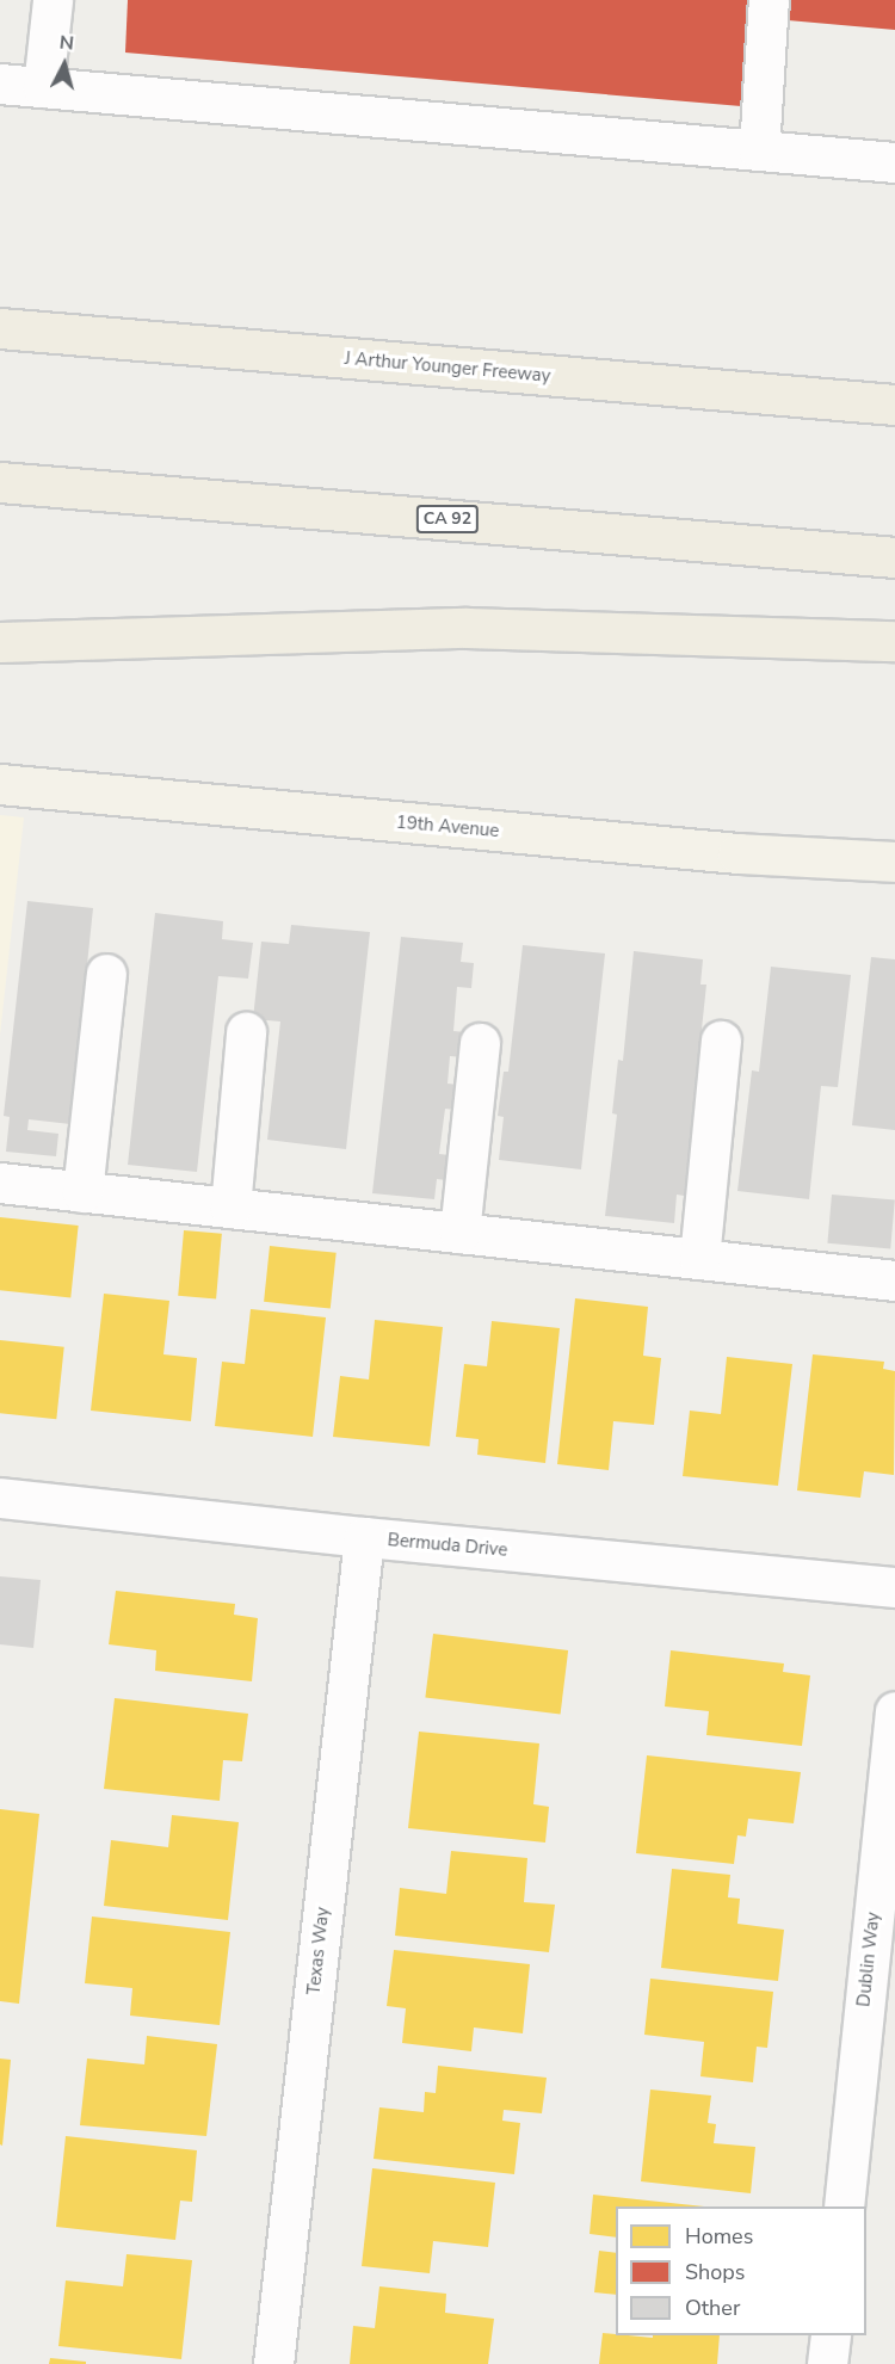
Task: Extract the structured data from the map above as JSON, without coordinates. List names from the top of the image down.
{
  "streets": {
    "highway": ["J Arthur Younger Freeway", "CA 92"],
    "main road": ["19th Avenue"],
    "street": ["Bermuda Drive", "Texas Way", "Dublin Way"]
  },
  "crossings": [
    ["Bermuda Drive", "Texas Way"]
  ],
  "legend": ["Homes", "Shops", "Other"],
  "north": "top"
}
